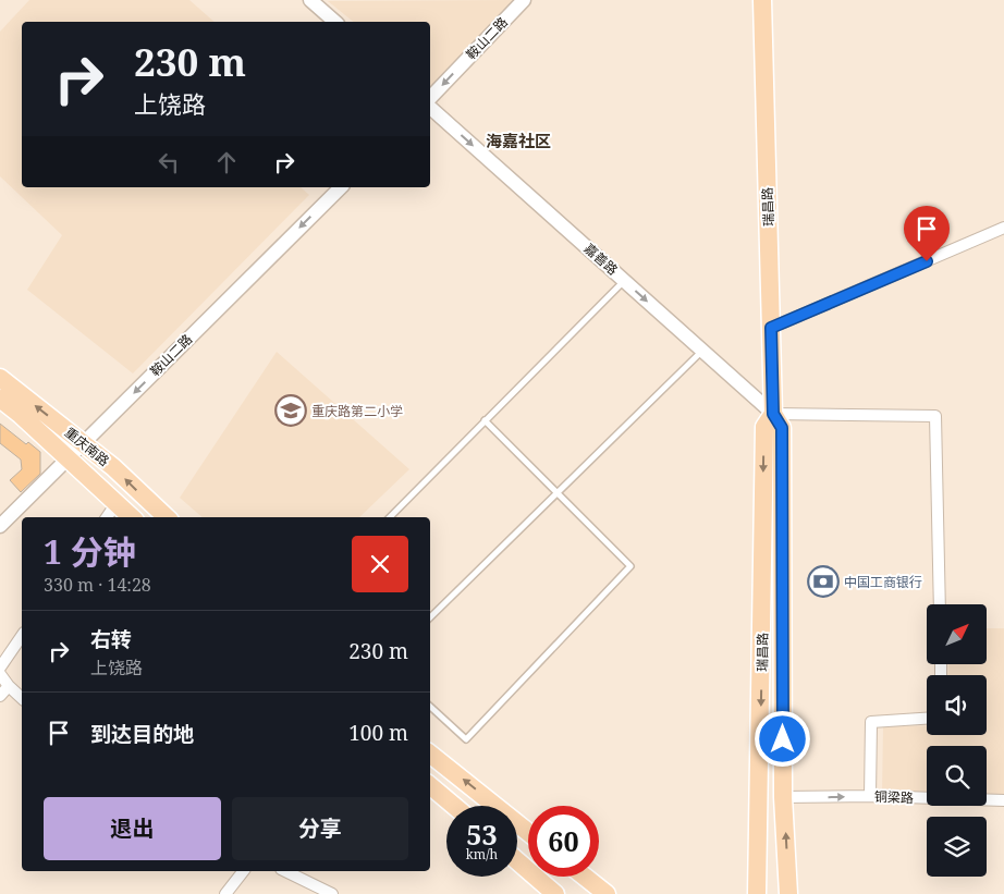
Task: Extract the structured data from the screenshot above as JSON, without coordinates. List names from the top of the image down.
{
  "streets": {
    "main road": ["瑞昌路", "重庆南路"],
    "street": ["鞍山二路", "嘉善路", "铜梁路"]
  },
  "crossings": [
    ["鞍山二路", "重庆南路"],
    ["瑞昌路", "嘉善路"],
    ["瑞昌路", "铜梁路"]
  ],
  "one_way": ["鞍山二路", "嘉善路", "铜梁路"],
  "districts": ["海嘉社区"],
  "places": {
    "school or university": ["重庆路第二小学"],
    "bank": ["中国工商银行"]
  },
  "north": "top right",
  "page": {
    "turn": ["230 m", "上饶路"],
    "heading": ["1 分钟", "330 m · 14:28"],
    "list": [
      {
        "name": "右转",
        "note": "上饶路",
        "value": "230 m"
      },
      {
        "name": "到达目的地",
        "value": "100 m"
      }
    ],
    "buttons": ["退出", "分享"],
    "speed": "53 km/h",
    "limit": "60"
  }
}
